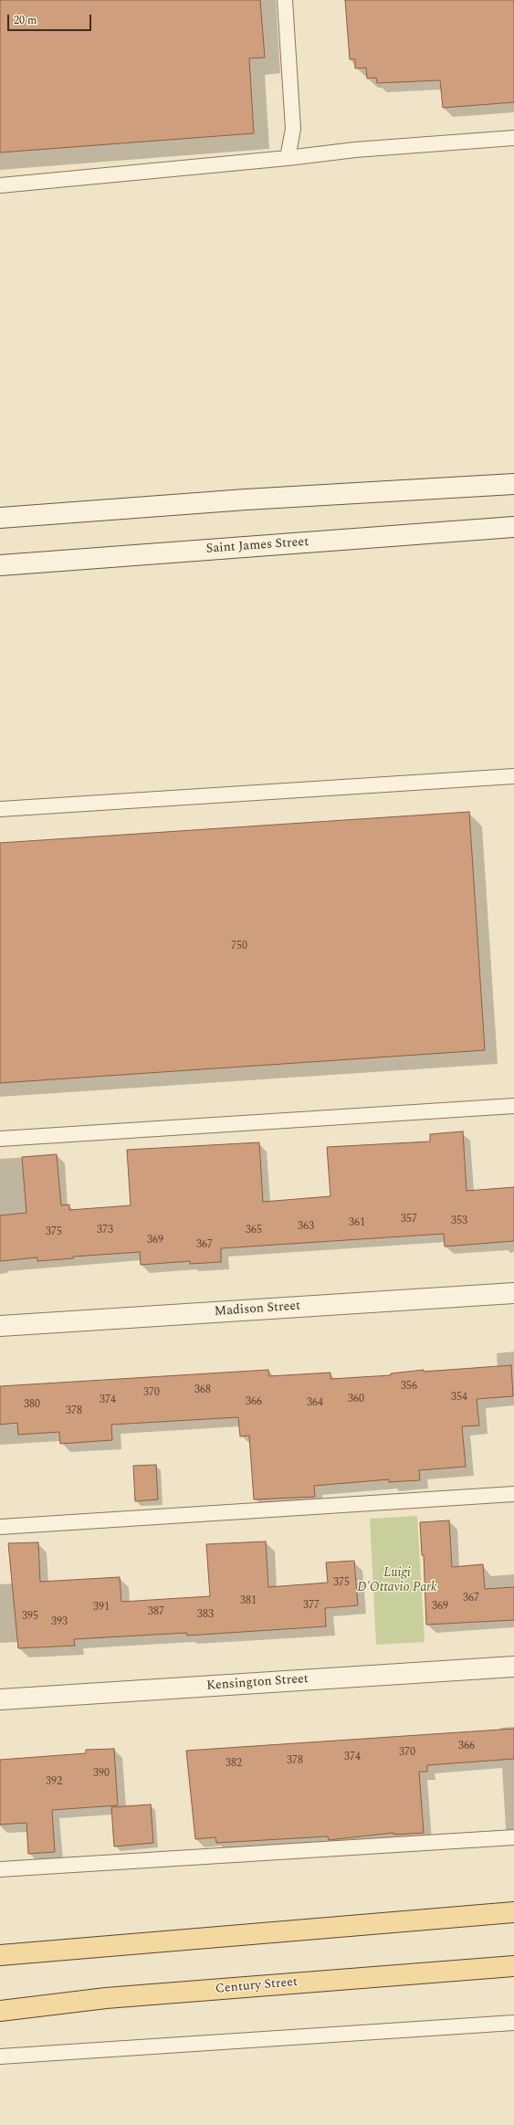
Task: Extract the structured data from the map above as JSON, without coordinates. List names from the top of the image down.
{
  "streets": {
    "main road": [
      "Saint James Street",
      "Madison Street",
      "Kensington Street",
      "Century Street"
    ]
  },
  "parks": ["Luigi D'Ottavio Park"],
  "house_numbers": [
    "750",
    "357",
    "353",
    "361",
    "363",
    "373",
    "365",
    "375",
    "369",
    "367",
    "356",
    "368",
    "370",
    "354",
    "360",
    "374",
    "366",
    "364",
    "380",
    "378",
    "375",
    "367",
    "381",
    "377",
    "369",
    "391",
    "387",
    "383",
    "395",
    "393",
    "366",
    "370",
    "374",
    "378",
    "382",
    "390",
    "392"
  ],
  "scale_bar": "20 m"
}
